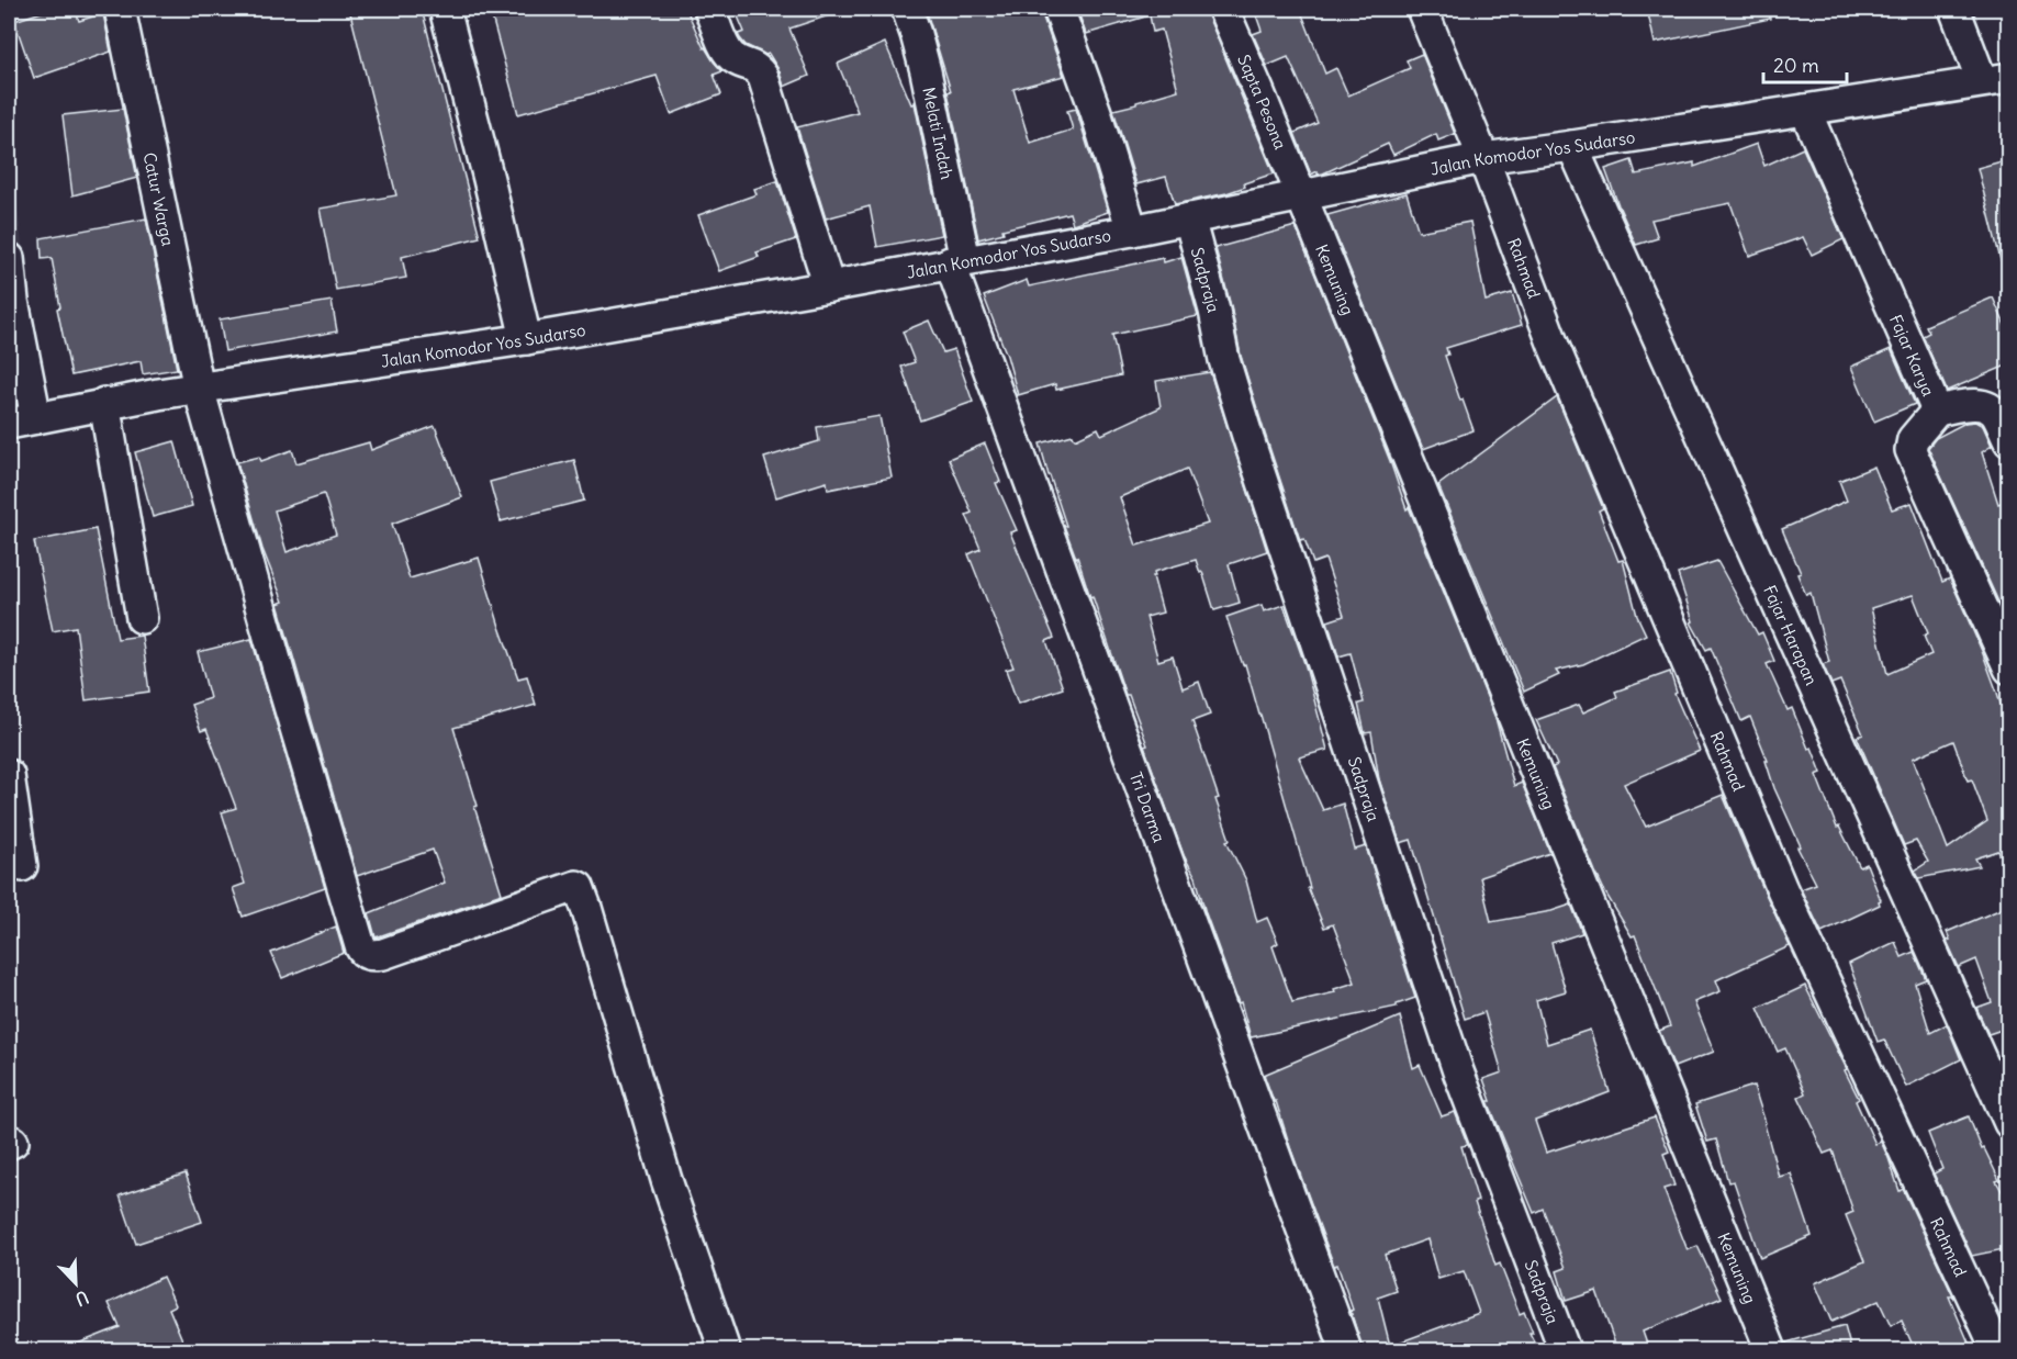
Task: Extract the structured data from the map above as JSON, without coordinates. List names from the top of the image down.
{
  "streets": {
    "street": [
      "Sapta Pesona",
      "Melati Indah",
      "Jalan Komodor Yos Sudarso",
      "Catur Warga",
      "Rahmad",
      "Sadpraja",
      "Kemuning",
      "Fajar Karya",
      "Fajar Harapan",
      "Tri Darma"
    ]
  },
  "crossings": [
    ["Sapta Pesona", "Jalan Komodor Yos Sudarso"],
    ["Sapta Pesona", "Kemuning"],
    ["Melati Indah", "Jalan Komodor Yos Sudarso"],
    ["Melati Indah", "Tri Darma"],
    ["Jalan Komodor Yos Sudarso", "Catur Warga"],
    ["Jalan Komodor Yos Sudarso", "Rahmad"],
    ["Jalan Komodor Yos Sudarso", "Sadpraja"],
    ["Jalan Komodor Yos Sudarso", "Kemuning"],
    ["Jalan Komodor Yos Sudarso", "Fajar Karya"],
    ["Jalan Komodor Yos Sudarso", "Fajar Harapan"],
    ["Jalan Komodor Yos Sudarso", "Tri Darma"]
  ],
  "scale_bar": "20 m",
  "north": "bottom right"
}
